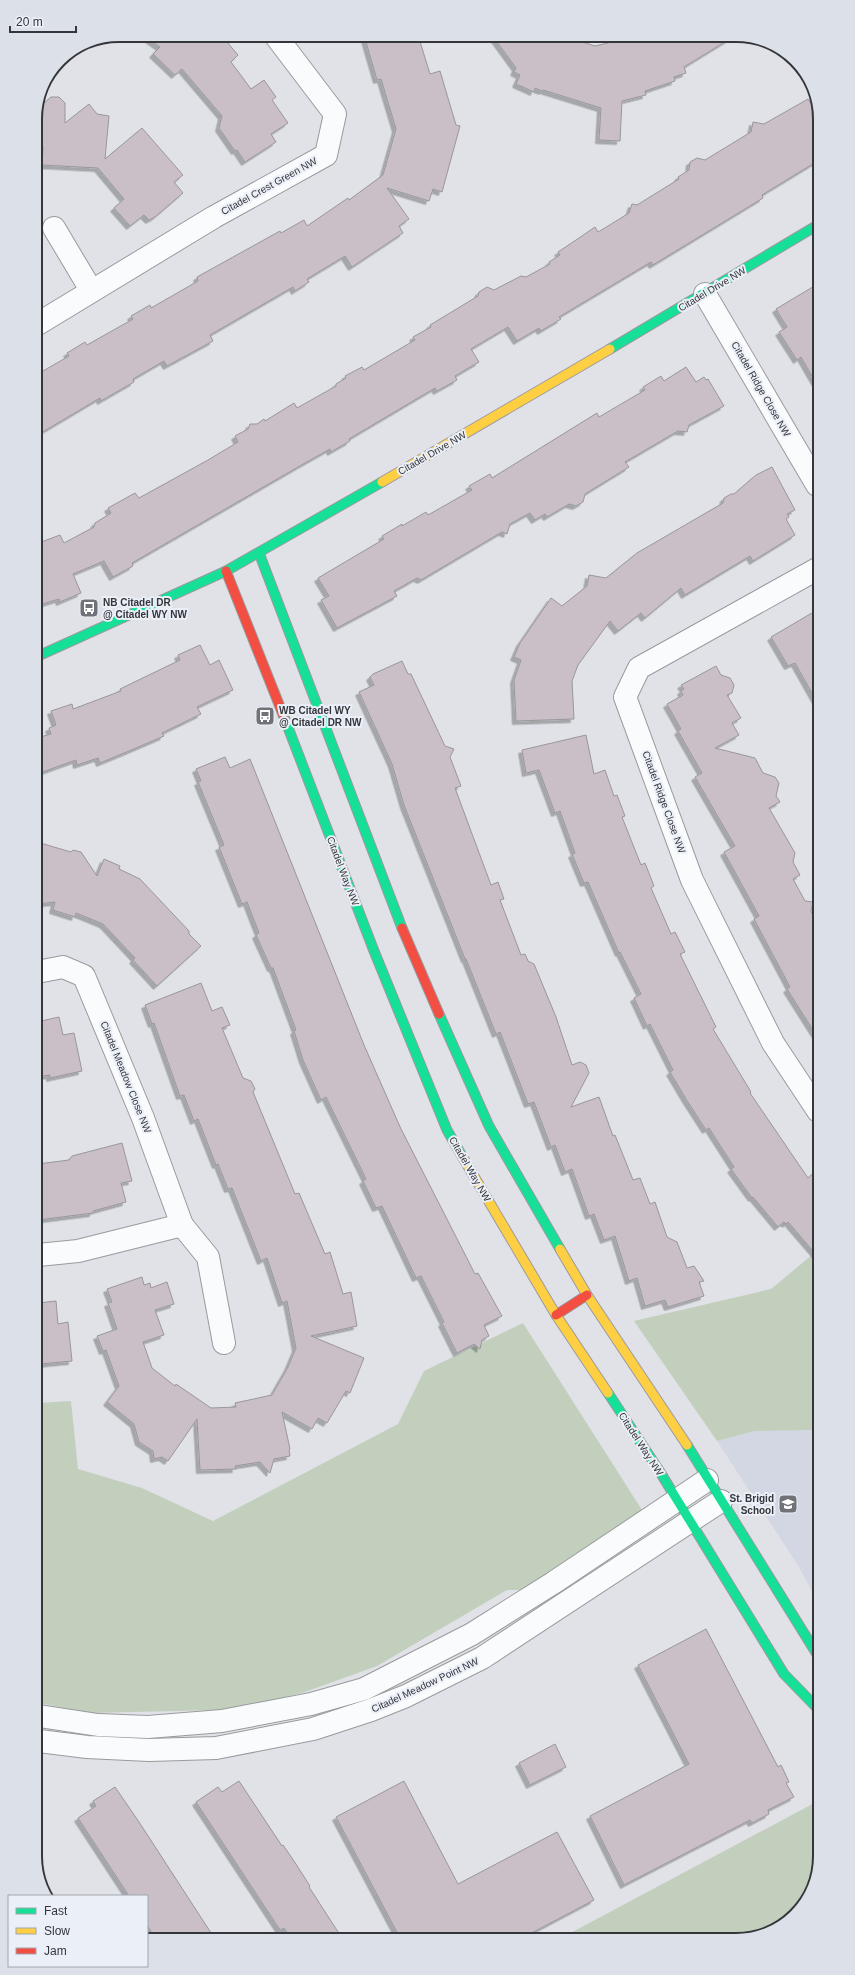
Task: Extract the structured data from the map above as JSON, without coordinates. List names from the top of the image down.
{
  "streets": {
    "street": [
      "Citadel Crest Green NW",
      "Citadel Drive NW",
      "Citadel Ridge Close NW",
      "Citadel Way NW",
      "Citadel Meadow Close NW",
      "Citadel Meadow Point NW"
    ]
  },
  "crossings": [
    ["Citadel Drive NW", "Citadel Ridge Close NW"],
    ["Citadel Drive NW", "Citadel Way NW"],
    ["Citadel Way NW", "Citadel Meadow Point NW"]
  ],
  "places": {
    "bus stop": ["NB Citadel DR @ Citadel WY NW", "WB Citadel WY @ Citadel DR NW"],
    "school or university": ["St. Brigid School"]
  },
  "legend": ["Fast", "Slow", "Jam"],
  "scale_bar": "20 m"
}
